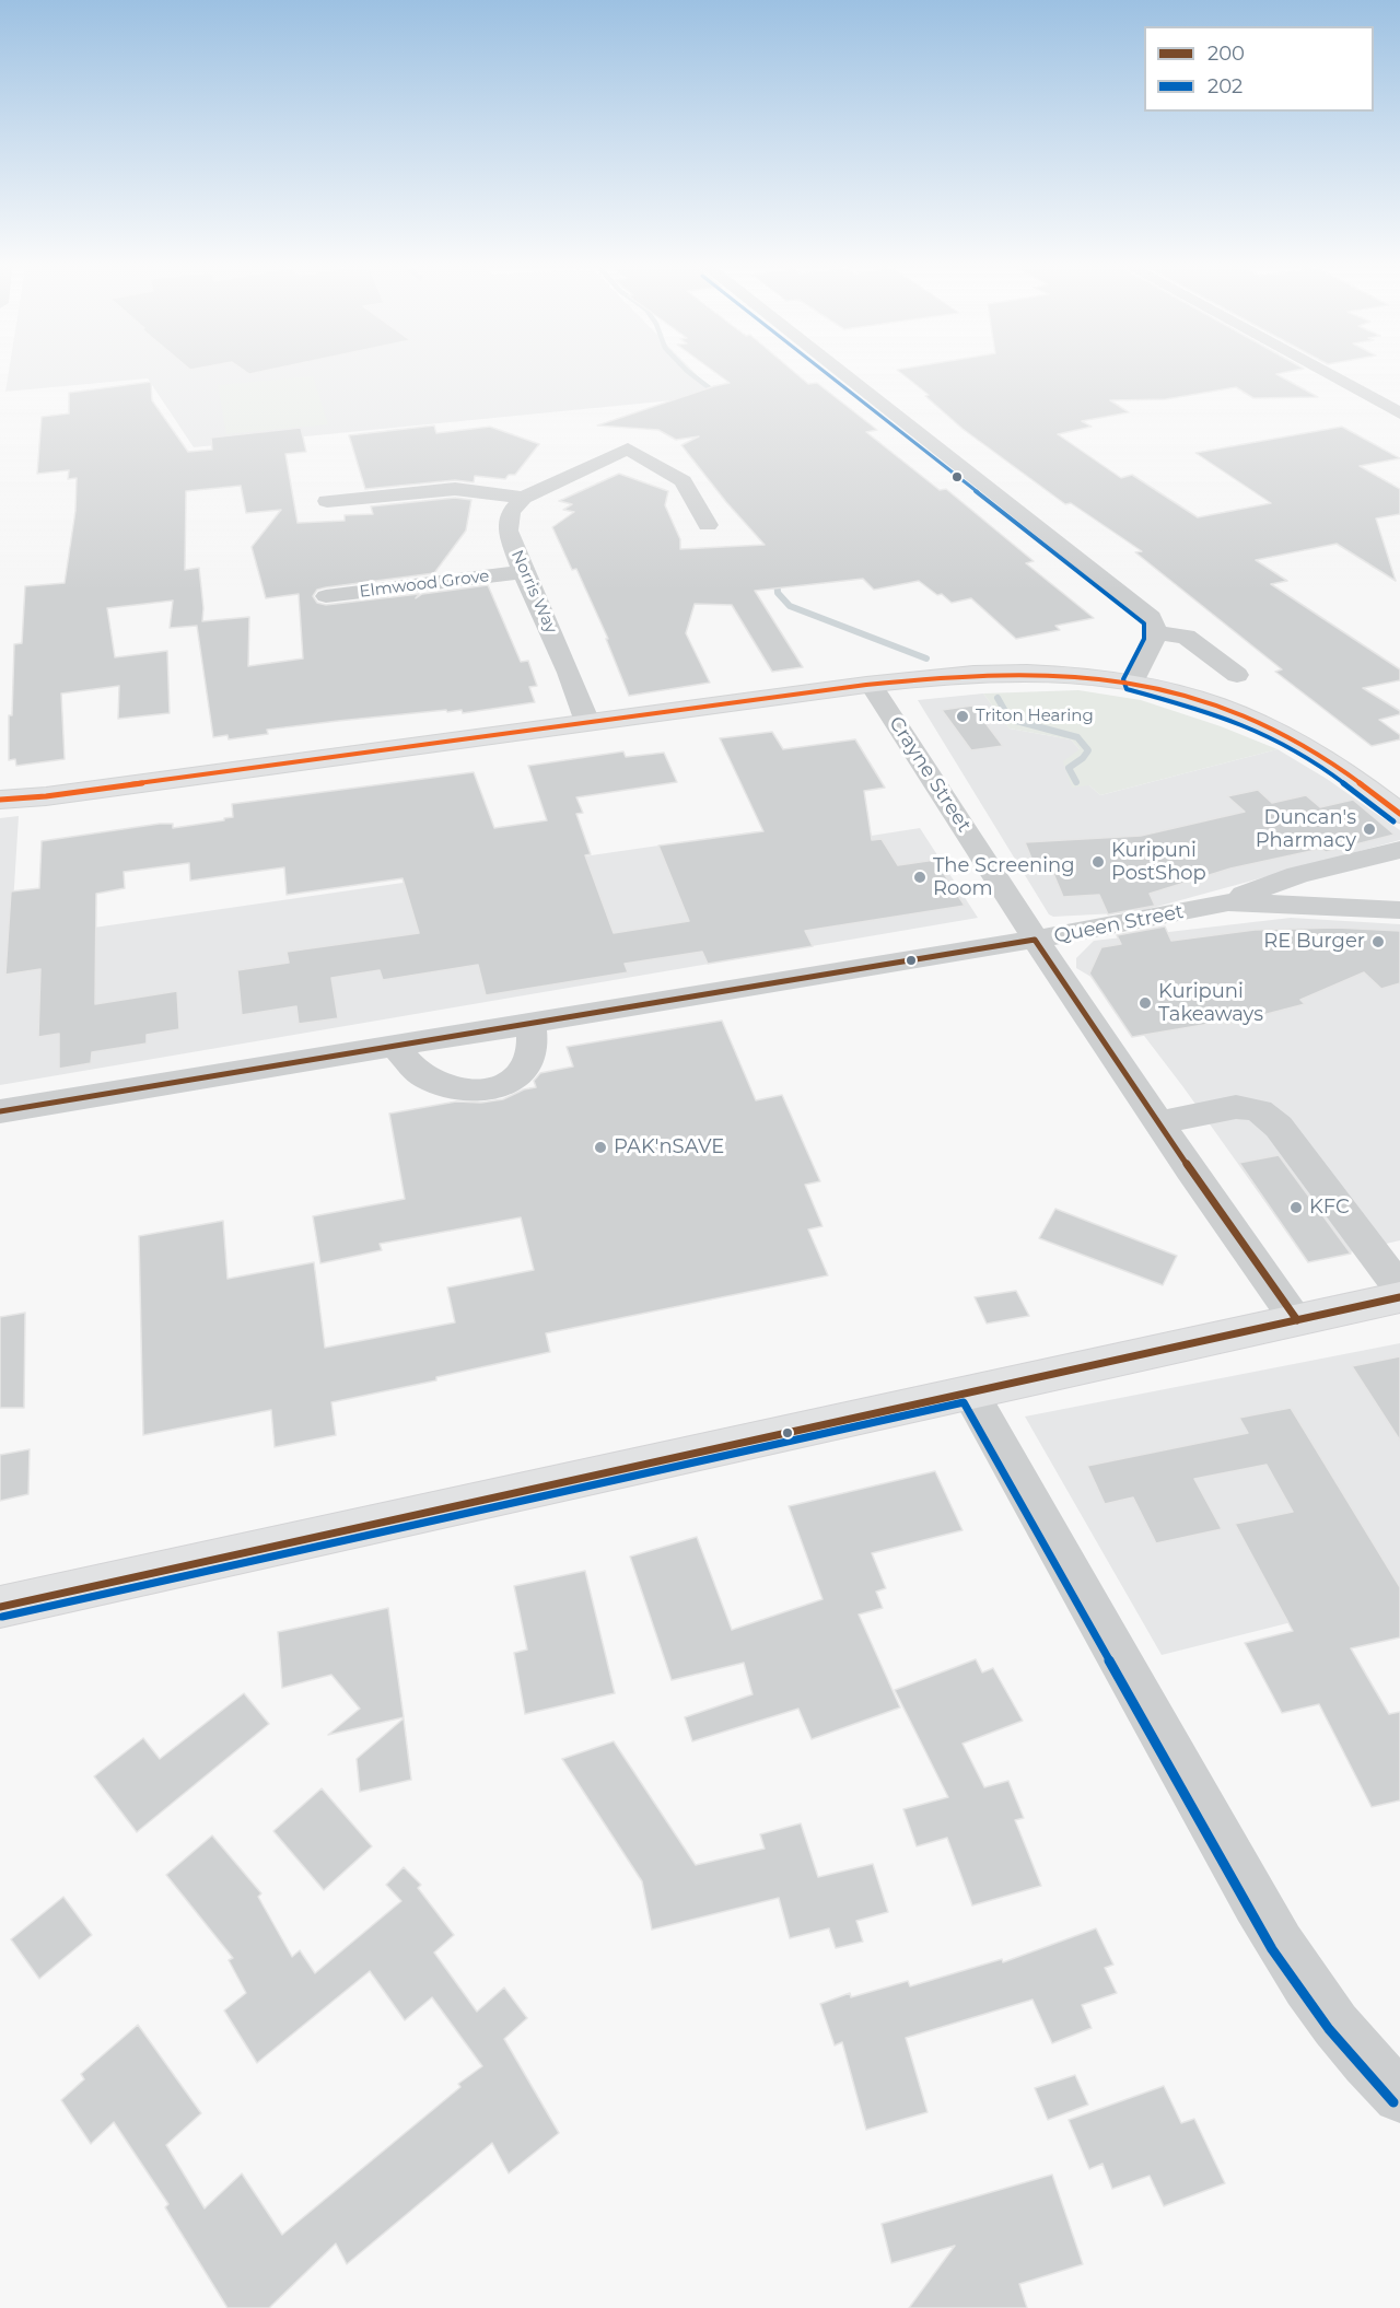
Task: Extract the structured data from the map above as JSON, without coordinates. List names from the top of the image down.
{
  "streets": {
    "street": [
      "Elmwood Grove",
      "Norris Way",
      "Crayne Street",
      "Queen Street"
    ]
  },
  "crossings": [
    ["Elmwood Grove", "Norris Way"],
    ["Crayne Street", "Queen Street"]
  ],
  "places": [
    "Triton Hearing",
    "Duncan's Pharmacy",
    "Kuripuni PostShop",
    "The Screening Room",
    "RE Burger",
    "Kuripuni Takeaways",
    "PAK'nSAVE",
    "KFC"
  ],
  "lines": ["transit line 202", "transit line 200"],
  "legend": ["200", "202"]
}
